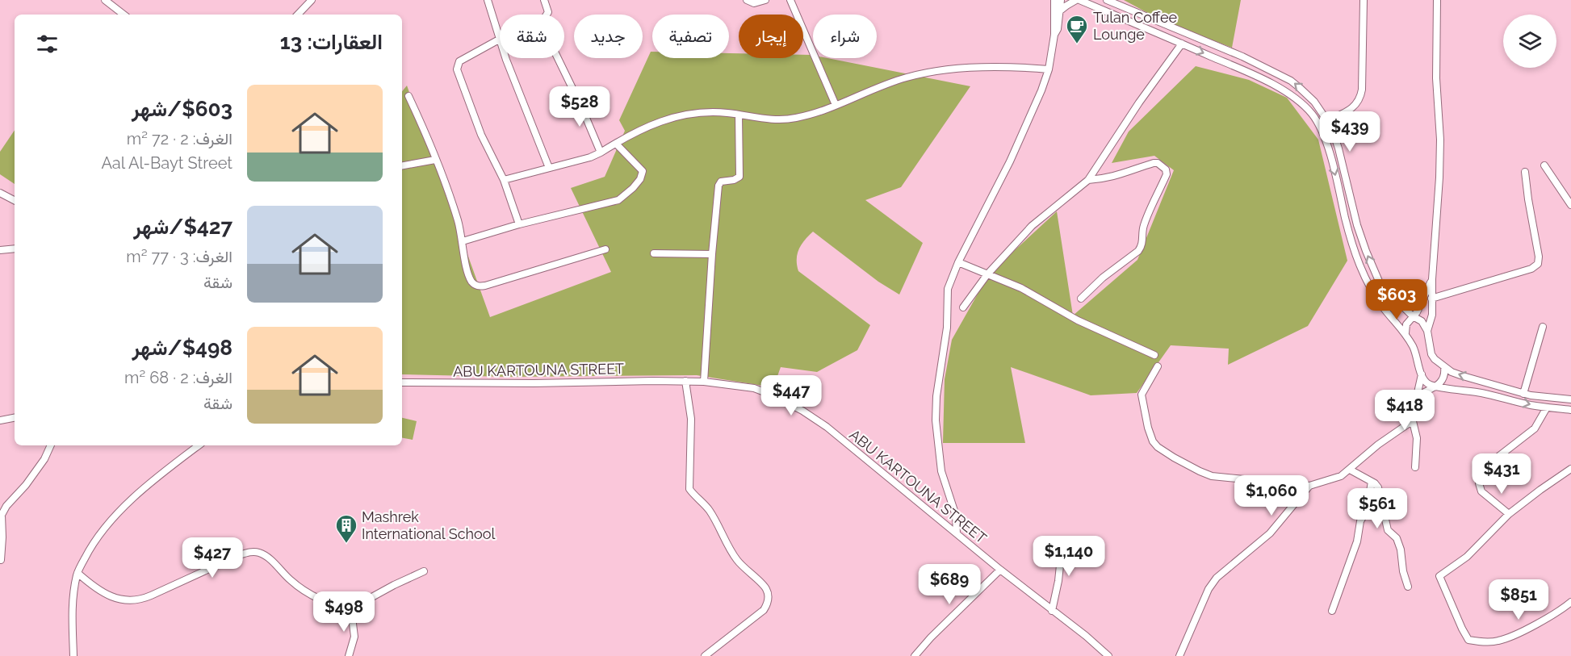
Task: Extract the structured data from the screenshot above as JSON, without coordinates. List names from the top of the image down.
{
  "streets": {
    "street": ["ABU KARTOUNA STREET"]
  },
  "places": {
    "cafe": ["Tulan Coffee Lounge"],
    "building": ["Mashrek International School"]
  },
  "page": {
    "chip": [
      "شراء",
      "إيجار",
      "تصفية",
      "جديد",
      "شقة"
    ],
    "heading": "العقارات: 13",
    "list": [
      {
        "name": "$603/شهر",
        "note": "الغرف: 2 · 72 m² · Aal Al-Bayt Street"
      },
      {
        "name": "$427/شهر",
        "note": "الغرف: 3 · 77 m² · شقة"
      },
      {
        "name": "$498/شهر",
        "note": "الغرف: 2 · 68 m² · شقة"
      }
    ],
    "price": [
      "$528",
      "$439",
      "$603",
      "$447",
      "$418",
      "$431",
      "$1,060",
      "$561",
      "$1,140",
      "$427",
      "$689",
      "$851",
      "$498"
    ]
  }
}
